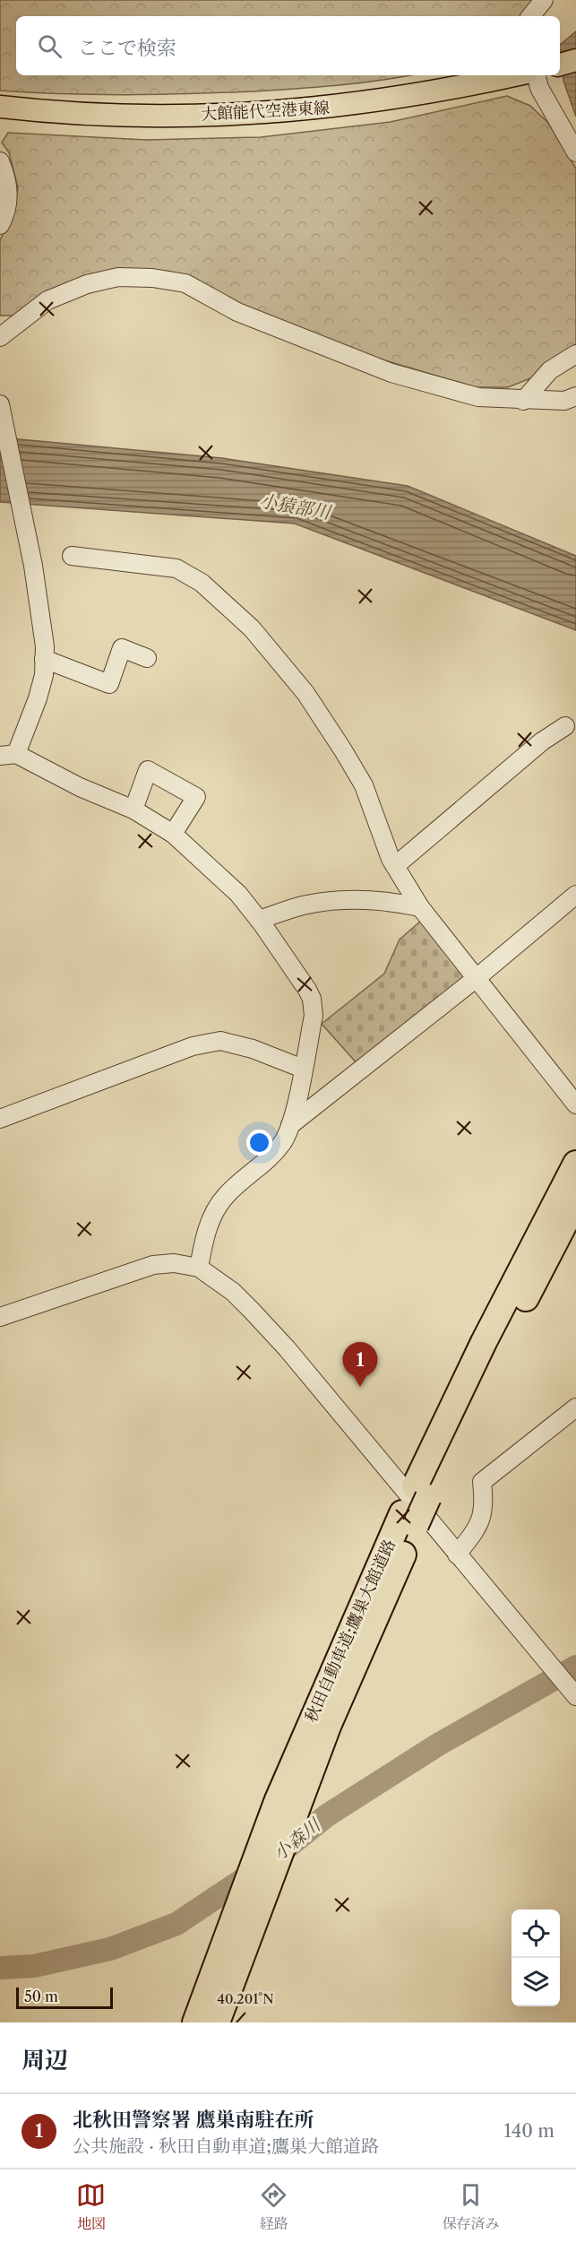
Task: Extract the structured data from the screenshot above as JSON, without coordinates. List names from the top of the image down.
{
  "streets": {
    "highway": ["秋田自動車道;鷹巣大館道路"],
    "main road": ["大館能代空港東線"]
  },
  "water": ["小猿部川", "小森川"],
  "scale_bar": "50 m",
  "page": {
    "search": "ここで検索",
    "pins": "1",
    "scale": "50 m",
    "heading": "周辺",
    "list": [
      {
        "mark": "1",
        "name": "北秋田警察署 鷹巣南駐在所",
        "note": "公共施設 · 秋田自動車道;鷹巣大館道路",
        "value": "140 m"
      }
    ],
    "nav": ["地図", "経路", "保存済み"]
  },
  "coordinates": ["40.201°N"]
}
